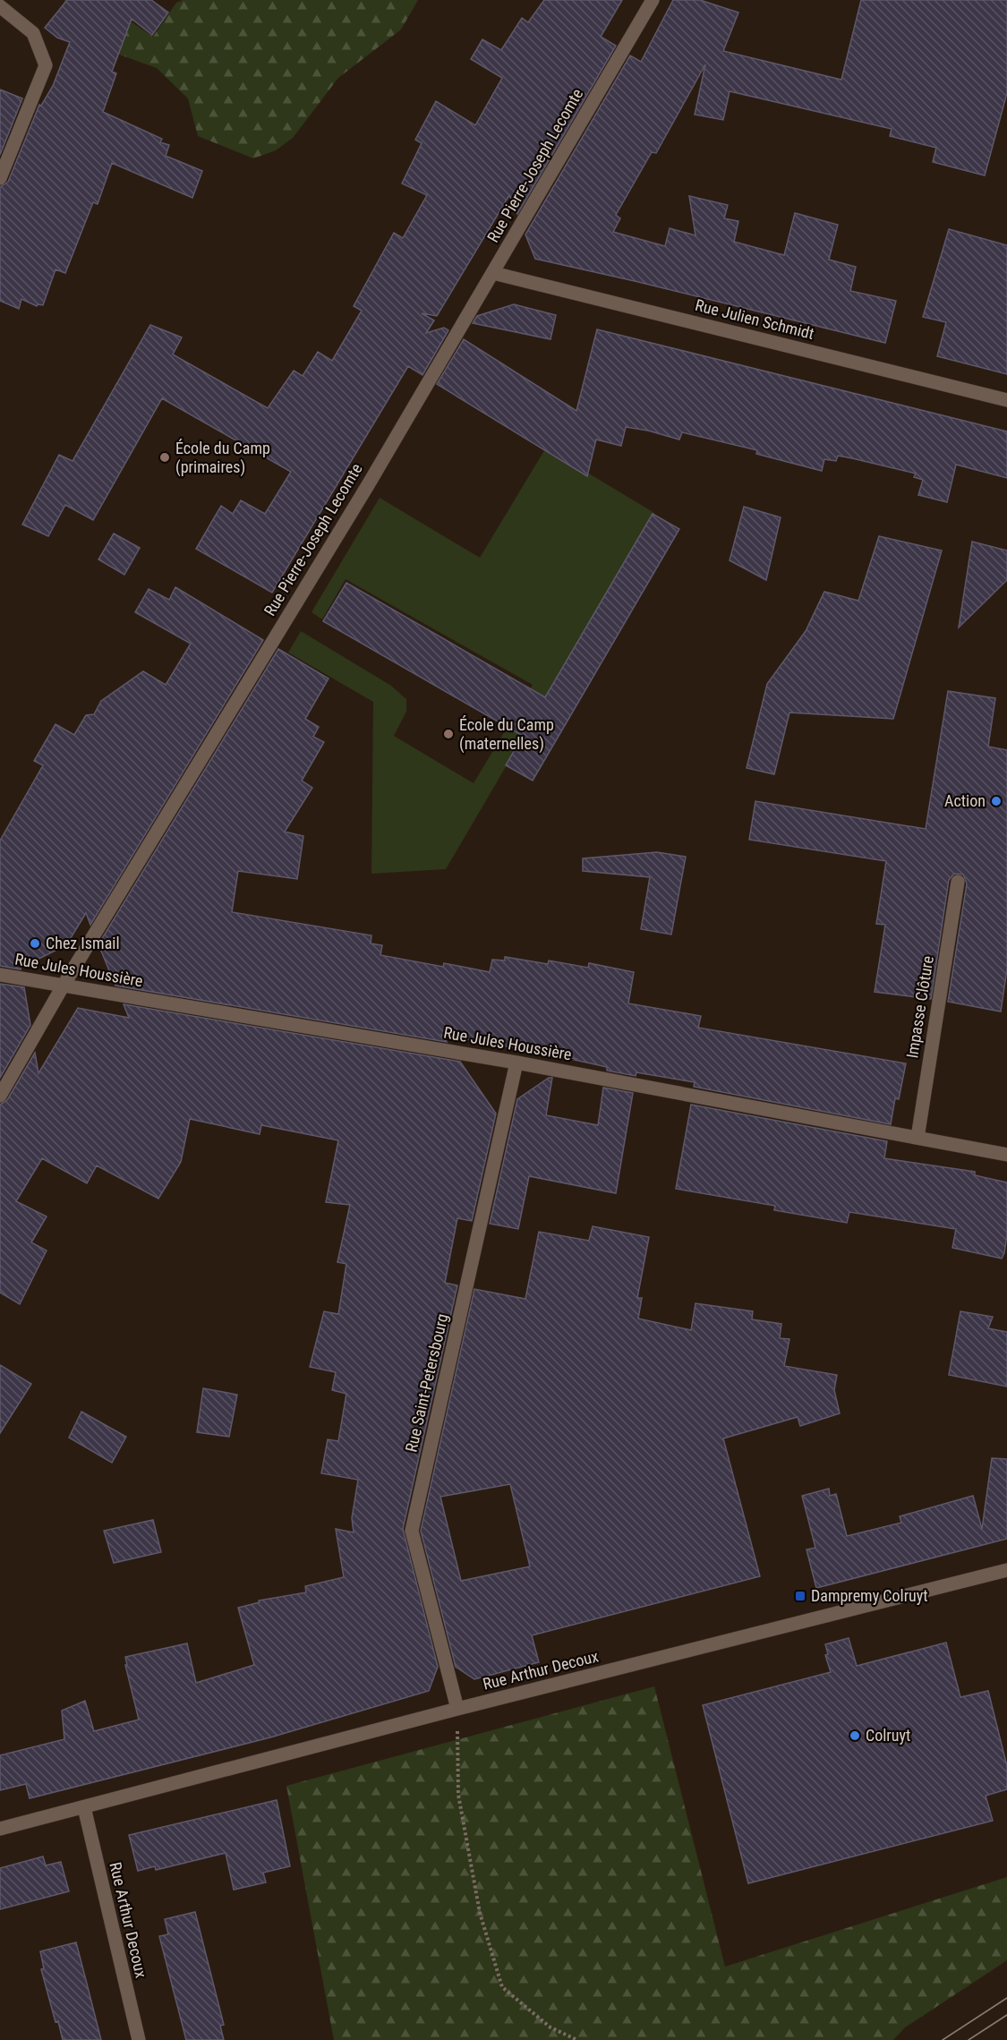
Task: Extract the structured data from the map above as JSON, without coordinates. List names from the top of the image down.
{
  "streets": {
    "street": [
      "Rue Pierre-Joseph Lecomte",
      "Rue Julien Schmidt",
      "Rue Jules Houssière",
      "Impasse Clôture",
      "Rue Saint-Petersbourg",
      "Rue Arthur Decoux"
    ]
  },
  "crossings": [
    ["Rue Pierre-Joseph Lecomte", "Rue Julien Schmidt"],
    ["Rue Pierre-Joseph Lecomte", "Rue Jules Houssière"],
    ["Rue Jules Houssière", "Impasse Clôture"],
    ["Rue Jules Houssière", "Rue Saint-Petersbourg"],
    ["Rue Saint-Petersbourg", "Rue Arthur Decoux"]
  ],
  "places": {
    "other": [
      "École du Camp (primaires)",
      "École du Camp (maternelles)",
      "Action",
      "Chez Ismail",
      "Colruyt"
    ],
    "transit": ["Dampremy Colruyt"]
  }
}
